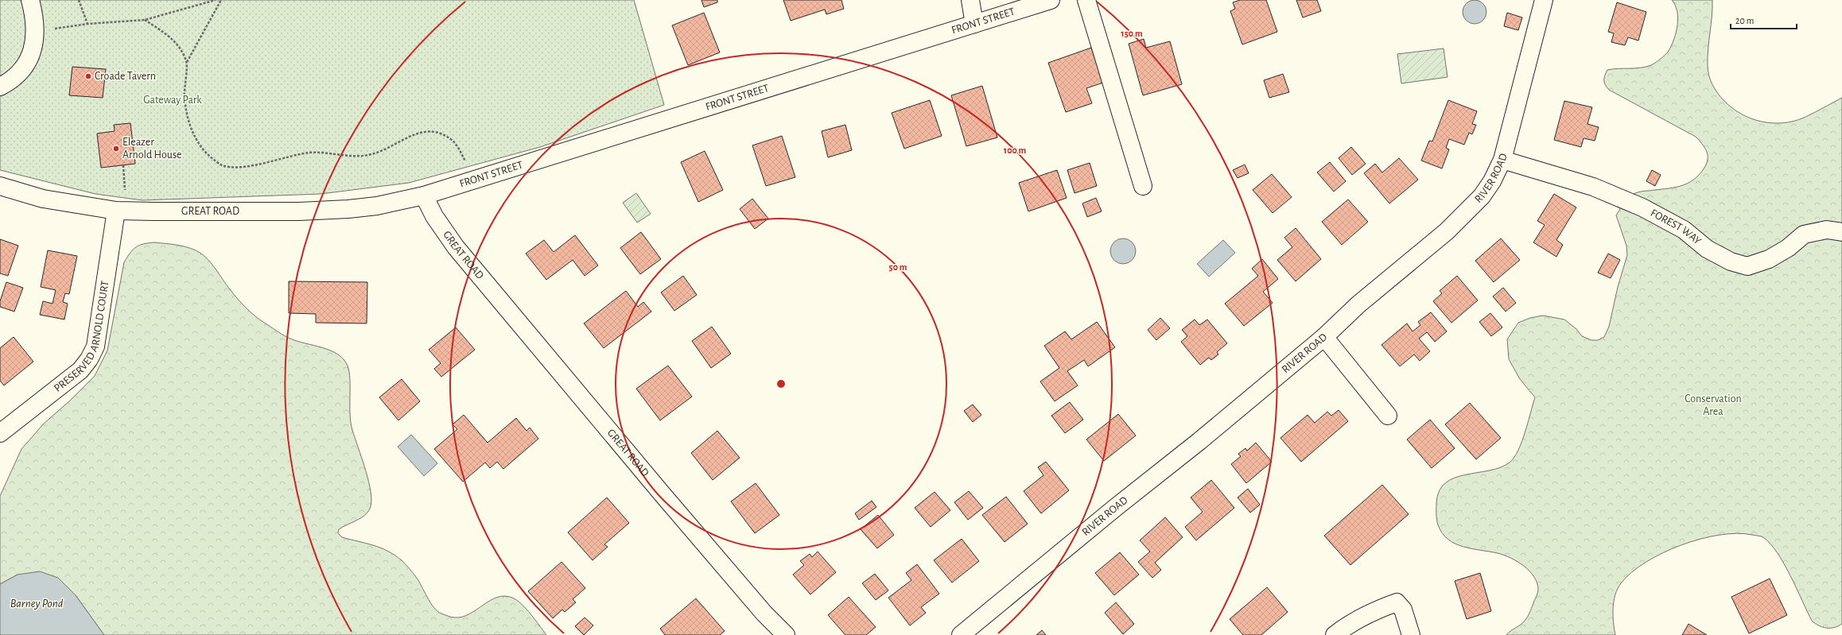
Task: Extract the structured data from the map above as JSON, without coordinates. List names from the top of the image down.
{
  "streets": {
    "street": [
      "FRONT STREET",
      "RIVER ROAD",
      "GREAT ROAD",
      "FOREST WAY",
      "PRESERVED ARNOLD COURT"
    ]
  },
  "crossings": [
    ["FRONT STREET", "GREAT ROAD"],
    ["RIVER ROAD", "FOREST WAY"],
    ["GREAT ROAD", "PRESERVED ARNOLD COURT"]
  ],
  "water": ["Barney Pond"],
  "parks": ["Gateway Park", "Conservation Area"],
  "places": ["Croade Tavern", "Eleazer Arnold House"],
  "scale_bar": "20 m",
  "rings": ["150 m", "100 m", "50 m"]
}
